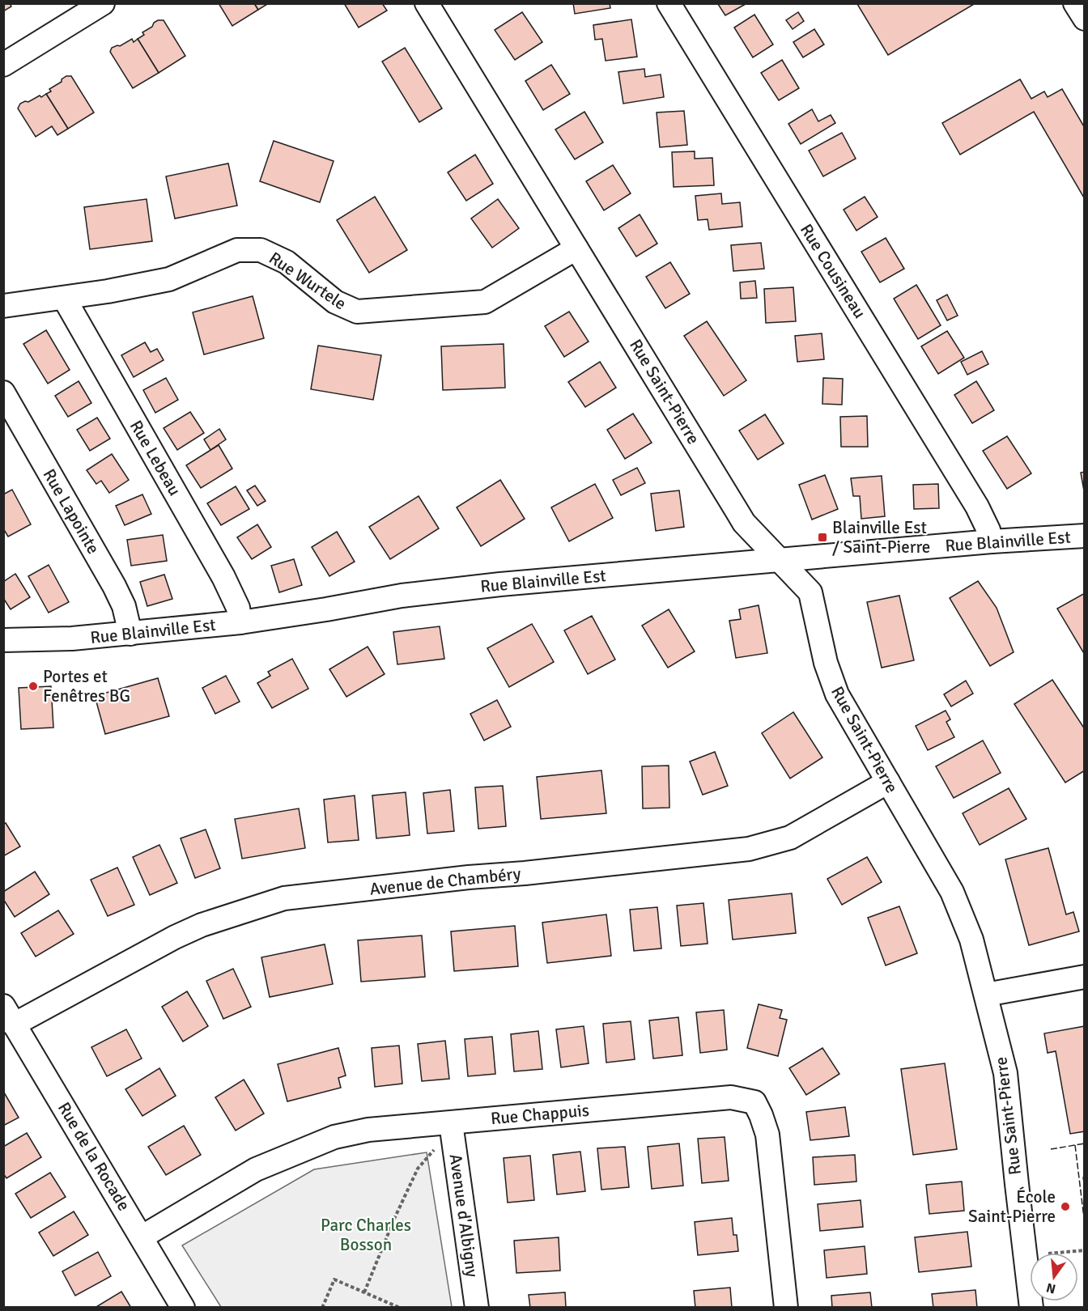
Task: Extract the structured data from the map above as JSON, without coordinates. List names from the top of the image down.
{
  "streets": {
    "street": [
      "Rue Cousineau",
      "Rue Wurtele",
      "Rue Saint-Pierre",
      "Rue Lebeau",
      "Rue Lapointe",
      "Rue Blainville Est",
      "Avenue de Chambéry",
      "Rue Chappuis",
      "Rue de la Rocade",
      "Avenue d'Albigny"
    ]
  },
  "crossings": [
    ["Rue Cousineau", "Rue Blainville Est"],
    ["Rue Wurtele", "Rue Saint-Pierre"],
    ["Rue Wurtele", "Rue Lebeau"],
    ["Rue Saint-Pierre", "Rue Blainville Est"],
    ["Rue Saint-Pierre", "Avenue de Chambéry"],
    ["Rue Lebeau", "Rue Blainville Est"],
    ["Rue Lapointe", "Rue Blainville Est"],
    ["Avenue de Chambéry", "Rue de la Rocade"],
    ["Rue Chappuis", "Rue de la Rocade"],
    ["Rue Chappuis", "Avenue d'Albigny"]
  ],
  "parks": ["Parc Charles Bosson"],
  "places": {
    "transit": ["Blainville Est / Saint-Pierre"],
    "other": ["Portes et Fenêtres BG", "École Saint-Pierre"]
  },
  "north": "bottom"
}
